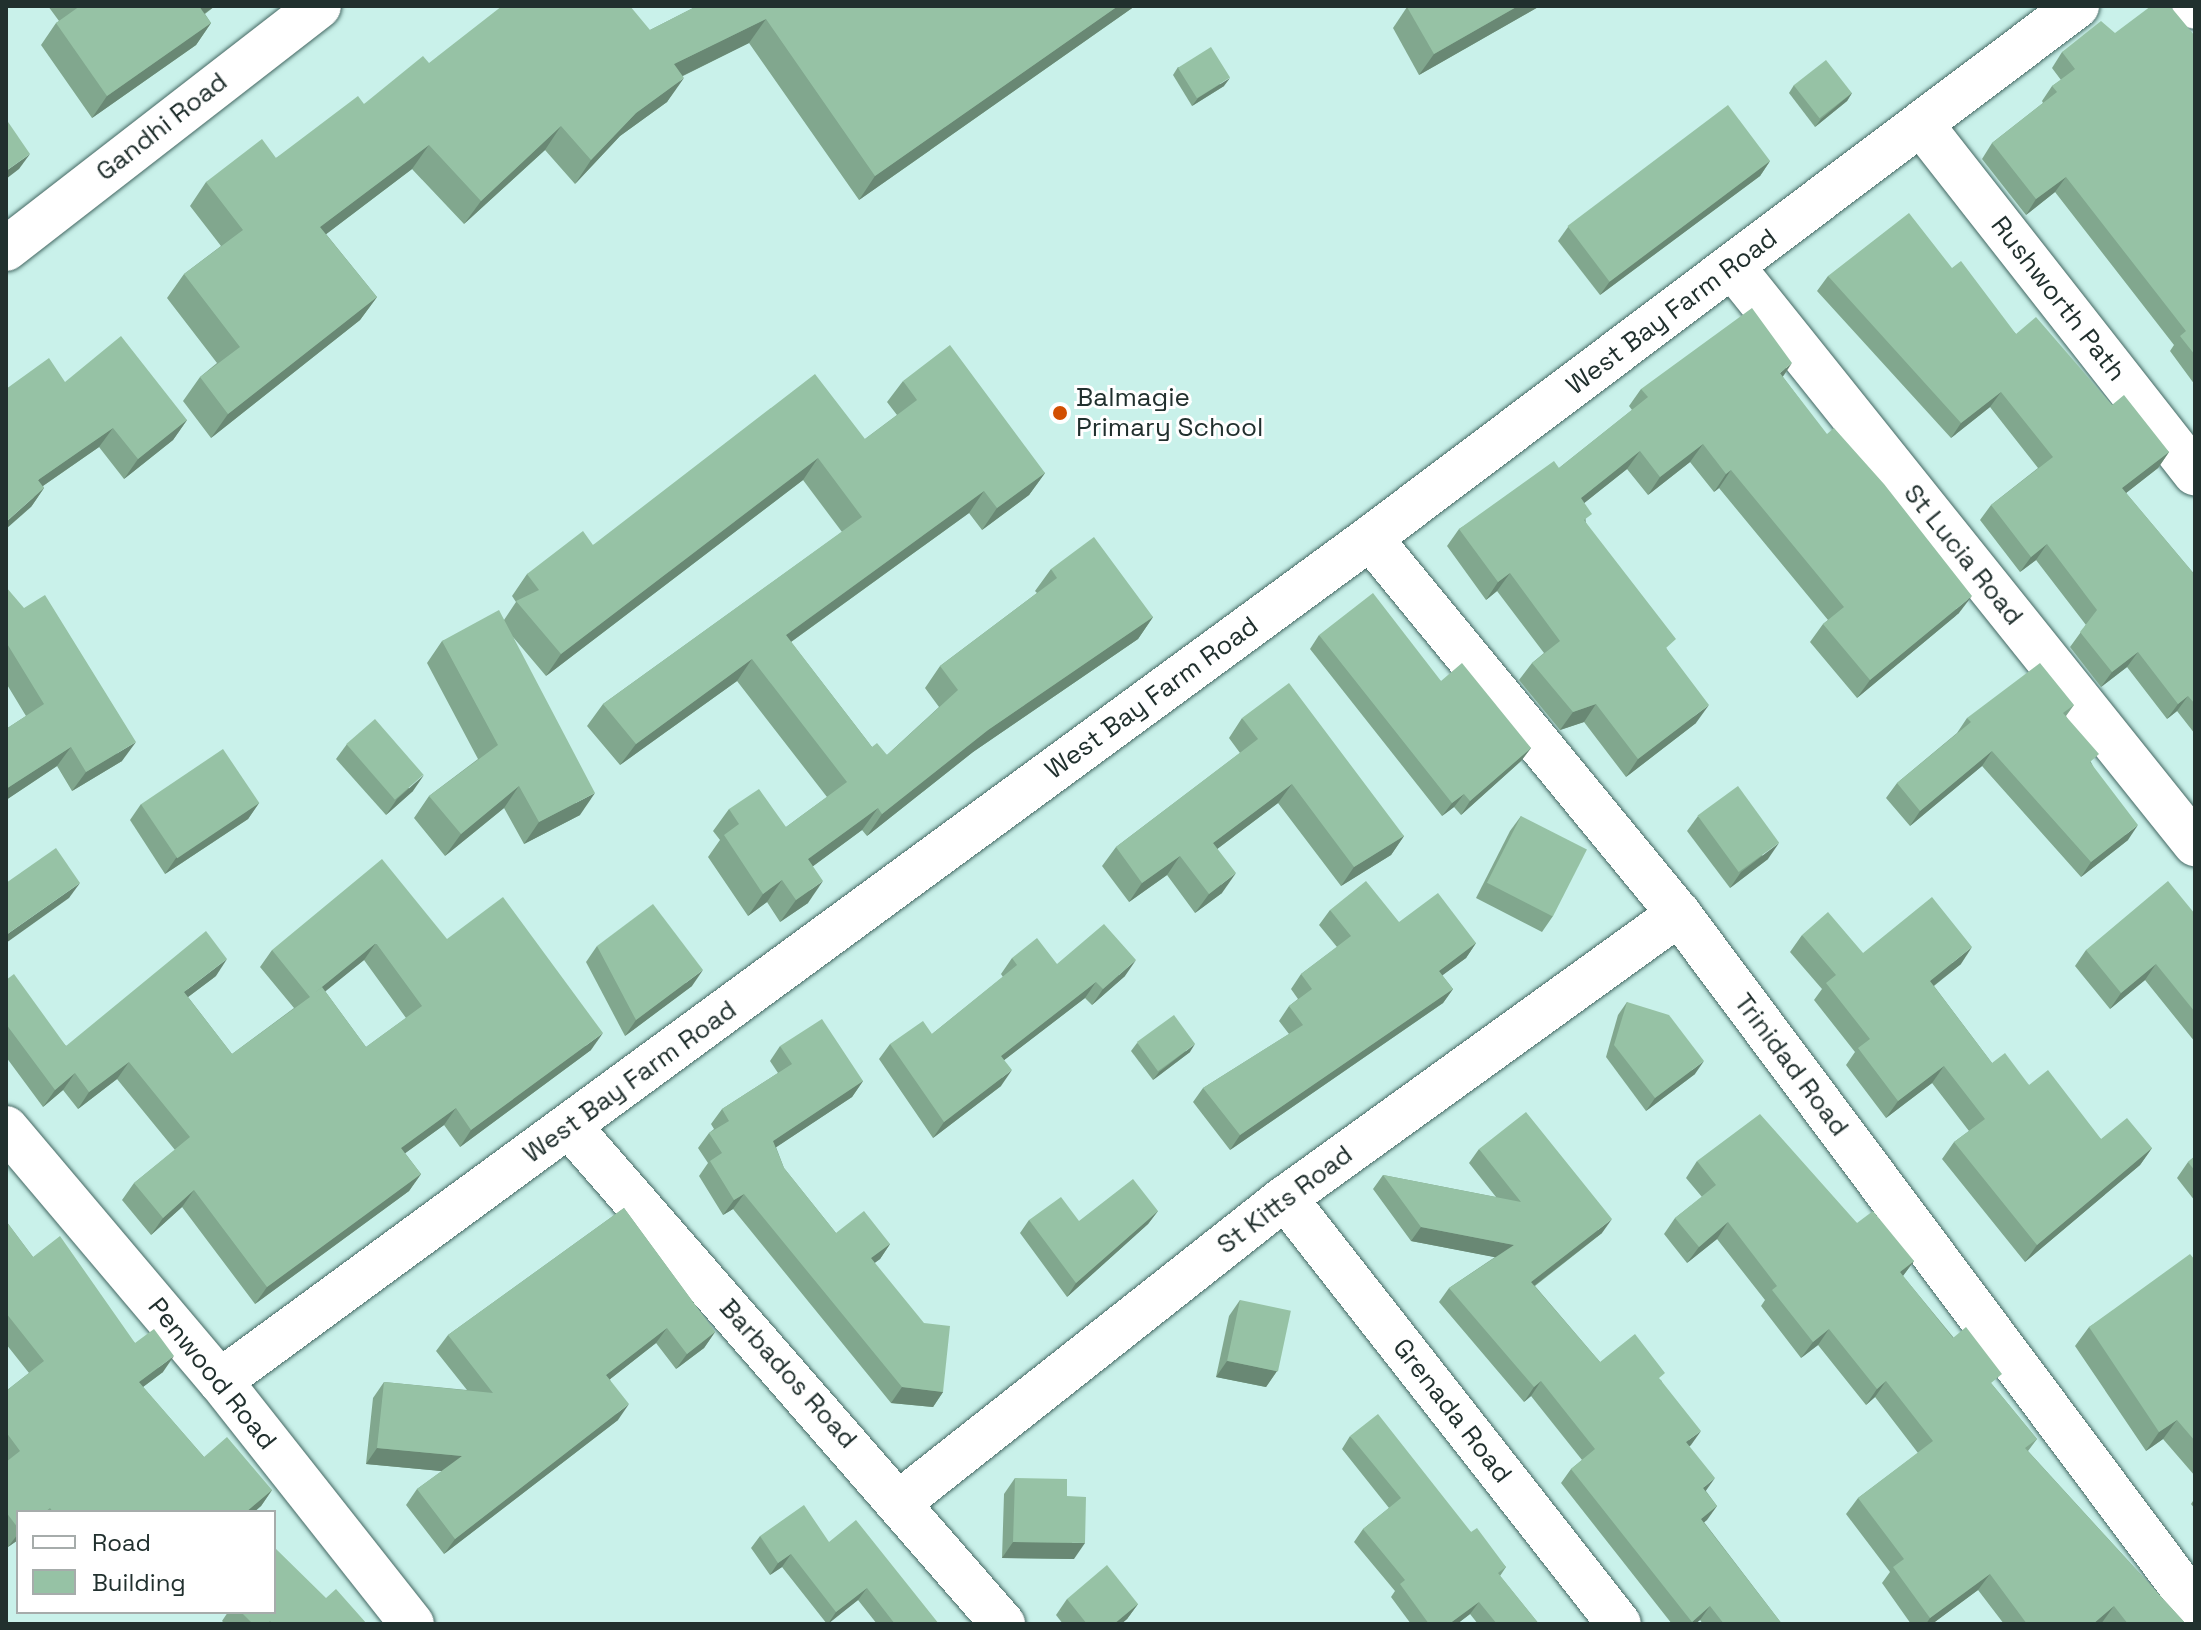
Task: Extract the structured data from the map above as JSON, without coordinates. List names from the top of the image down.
{
  "streets": {
    "street": [
      "Gandhi Road",
      "Rushworth Path",
      "West Bay Farm Road",
      "St Lucia Road",
      "Trinidad Road",
      "St Kitts Road",
      "Penwood Road",
      "Barbados Road",
      "Grenada Road"
    ]
  },
  "crossings": [
    ["Rushworth Path", "West Bay Farm Road"],
    ["West Bay Farm Road", "St Lucia Road"],
    ["West Bay Farm Road", "Trinidad Road"],
    ["West Bay Farm Road", "Penwood Road"],
    ["West Bay Farm Road", "Barbados Road"],
    ["Trinidad Road", "St Kitts Road"],
    ["St Kitts Road", "Barbados Road"],
    ["St Kitts Road", "Grenada Road"]
  ],
  "places": ["Balmagie Primary School"],
  "legend": ["Road", "Building"]
}
